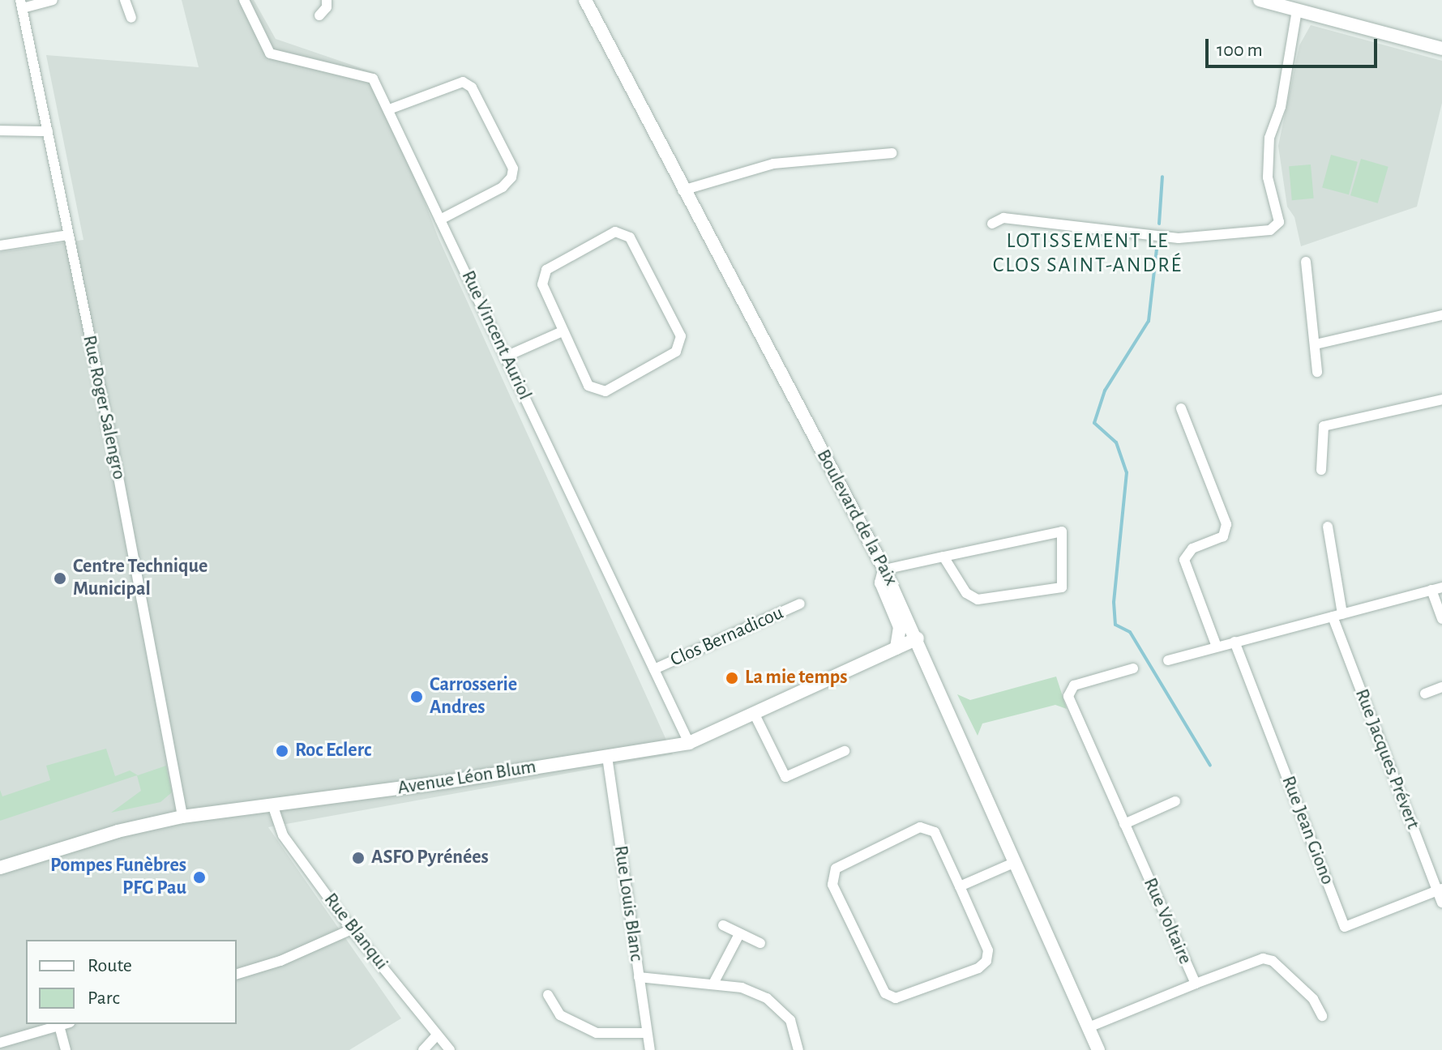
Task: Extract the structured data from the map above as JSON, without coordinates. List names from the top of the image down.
{
  "streets": {
    "main road": ["Boulevard de la Paix", "Avenue Léon Blum"],
    "street": [
      "Rue Vincent Auriol",
      "Rue Roger Salengro",
      "Clos Bernadicou",
      "Rue Jacques Prévert",
      "Rue Jean Giono",
      "Rue Louis Blanc",
      "Rue Voltaire",
      "Rue Blanqui"
    ]
  },
  "crossings": [
    ["Rue Vincent Auriol", "Clos Bernadicou"],
    ["Rue Vincent Auriol", "Avenue Léon Blum"],
    ["Rue Roger Salengro", "Avenue Léon Blum"],
    ["Boulevard de la Paix", "Avenue Léon Blum"],
    ["Boulevard de la Paix", "Rue Voltaire"],
    ["Rue Jacques Prévert", "Rue Jean Giono"],
    ["Avenue Léon Blum", "Rue Louis Blanc"],
    ["Avenue Léon Blum", "Rue Blanqui"]
  ],
  "districts": ["LOTISSEMENT LE CLOS SAINT-ANDRÉ"],
  "places": [
    "Centre Technique Municipal",
    "La mie temps",
    "Carrosserie Andres",
    "Roc Eclerc",
    "ASFO Pyrénées",
    "Pompes Funèbres PFG Pau"
  ],
  "legend": ["Route", "Parc"],
  "scale_bar": "100 m"
}
